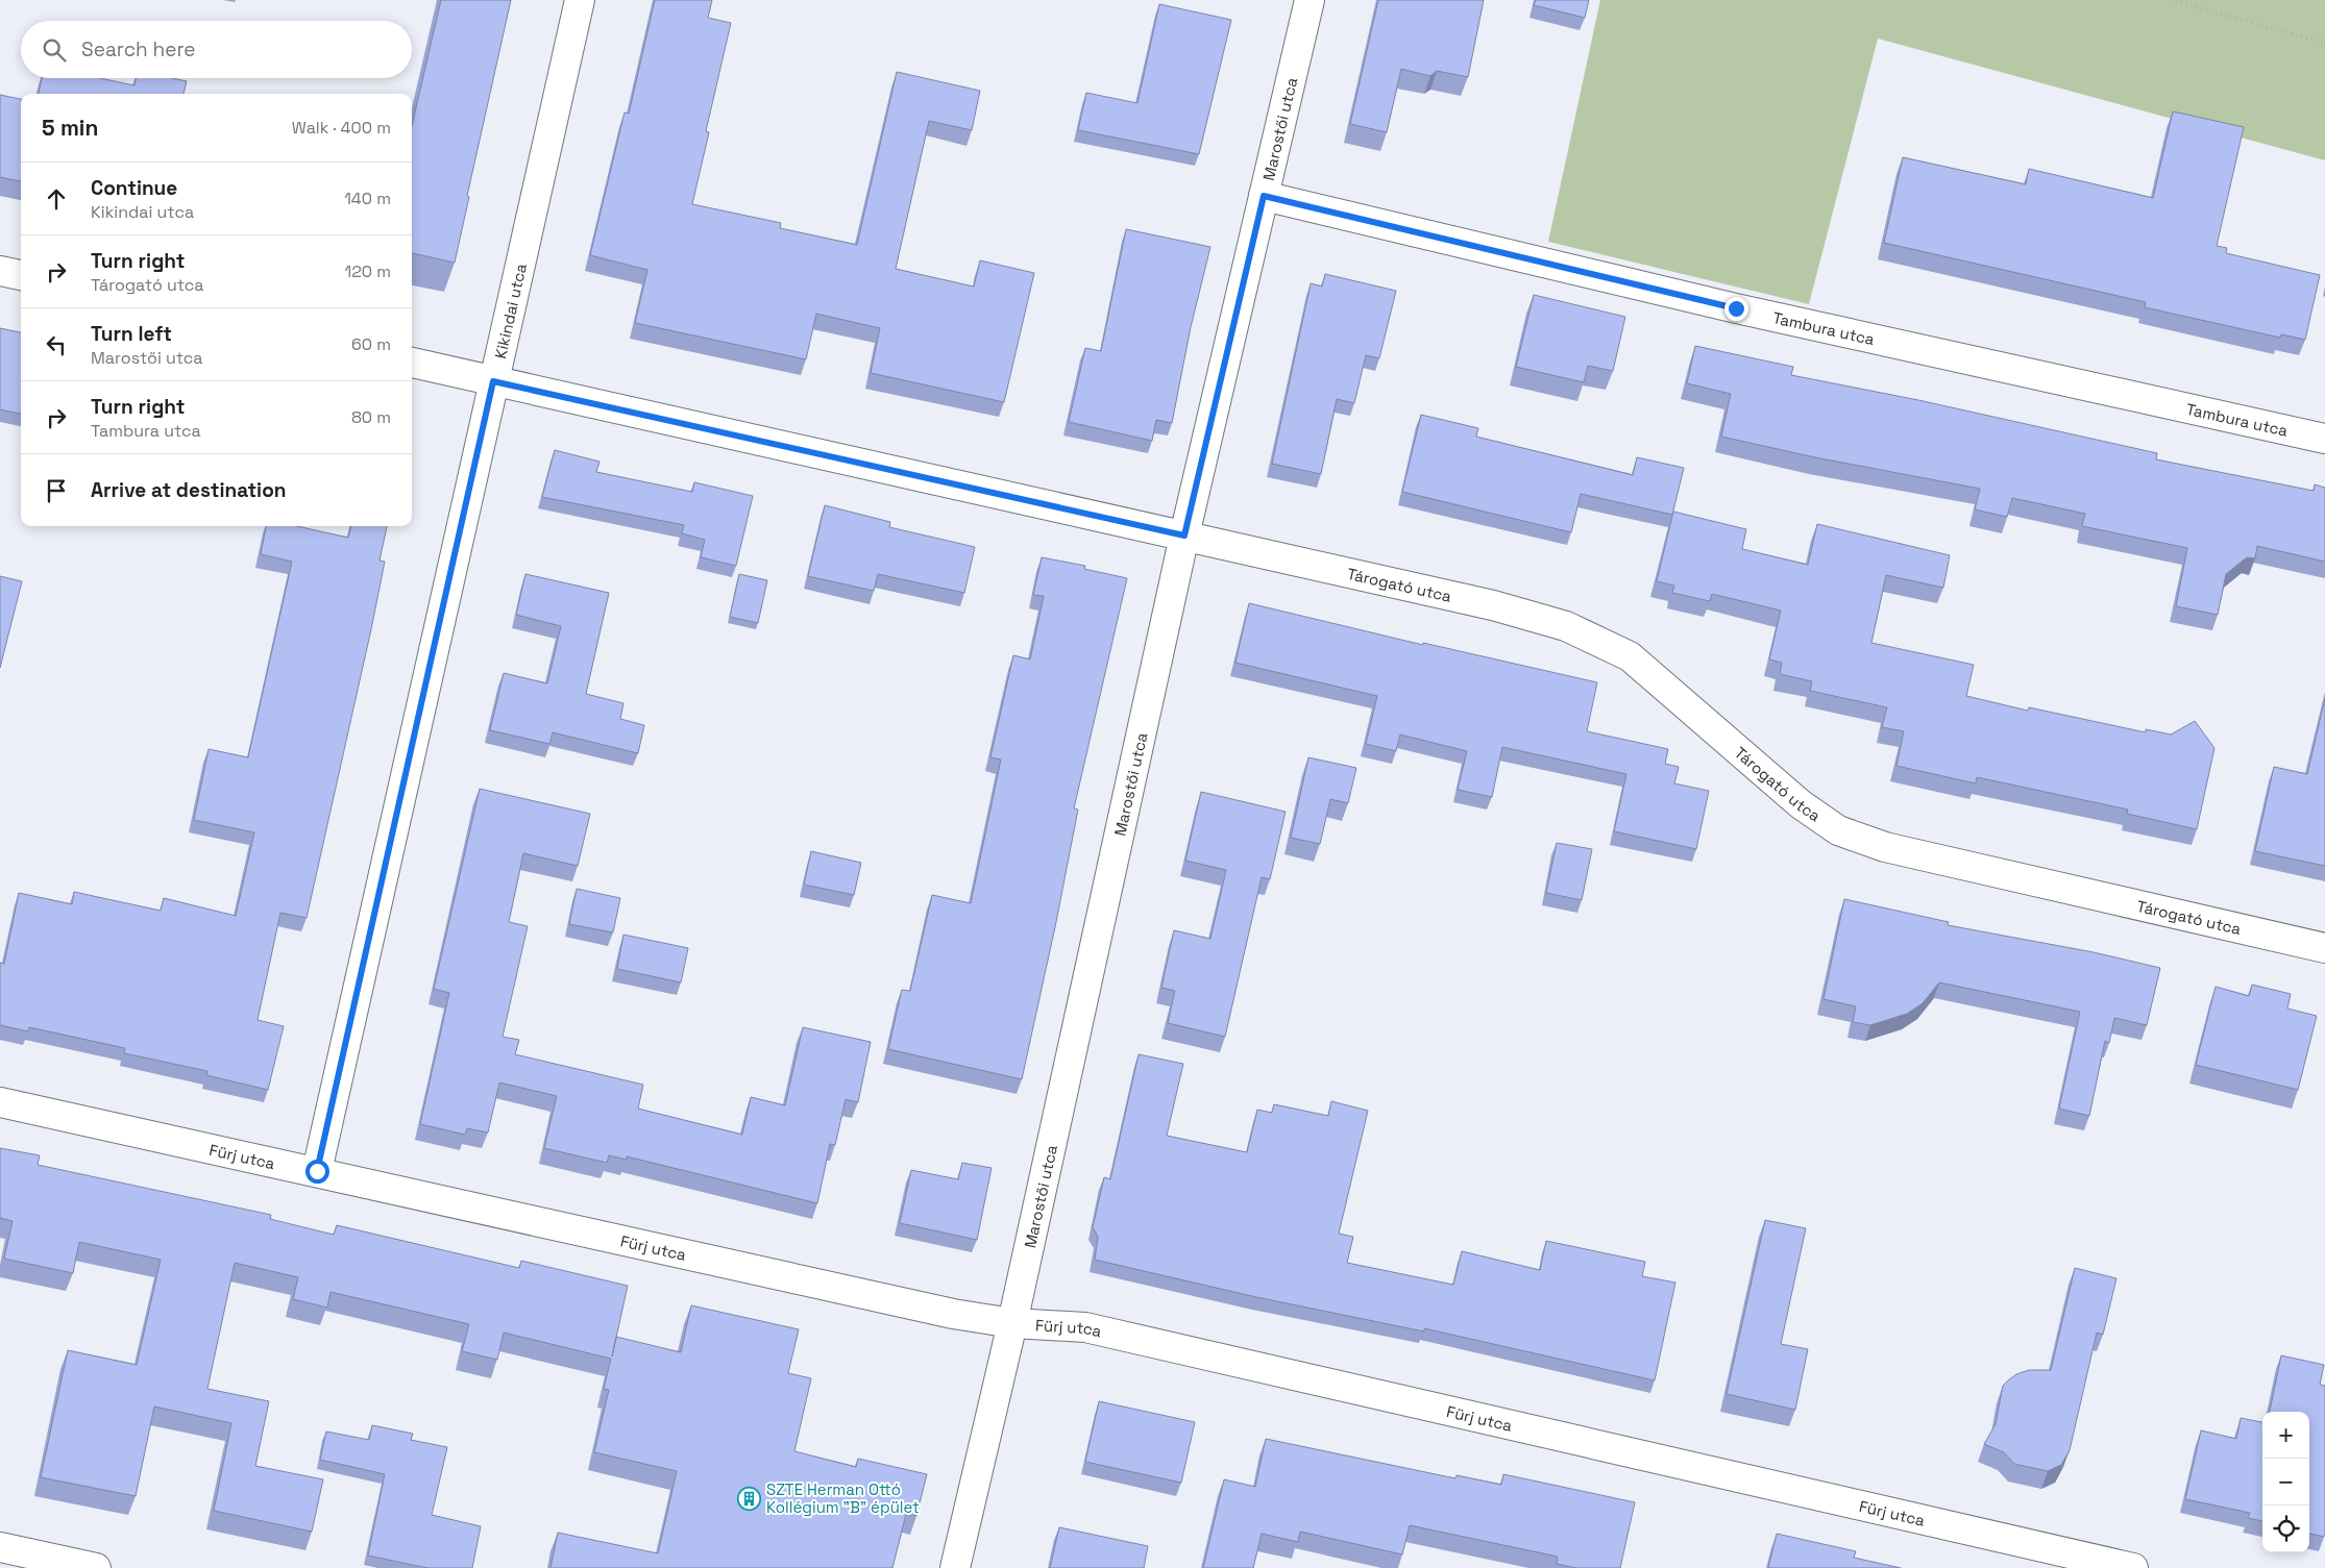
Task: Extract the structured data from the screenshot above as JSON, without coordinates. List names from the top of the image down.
{
  "streets": {
    "street": [
      "Marostői utca",
      "Kikindai utca",
      "Tambura utca",
      "Tárogató utca",
      "Fürj utca"
    ]
  },
  "crossings": [
    ["Marostői utca", "Tambura utca"],
    ["Marostői utca", "Tárogató utca"],
    ["Marostői utca", "Fürj utca"],
    ["Kikindai utca", "Tárogató utca"],
    ["Kikindai utca", "Fürj utca"]
  ],
  "places": {
    "building": ["SZTE Herman Ottó Kollégium \"B\" épület"]
  },
  "page": {
    "search": "Search here",
    "heading": ["5 min", "Walk · 400 m"],
    "list": [
      ["Continue", "Kikindai utca", "140 m"],
      ["Turn right", "Tárogató utca", "120 m"],
      ["Turn left", "Marostői utca", "60 m"],
      ["Turn right", "Tambura utca", "80 m"],
      "Arrive at destination"
    ],
    "map_buttons": ["+", "−"]
  }
}
